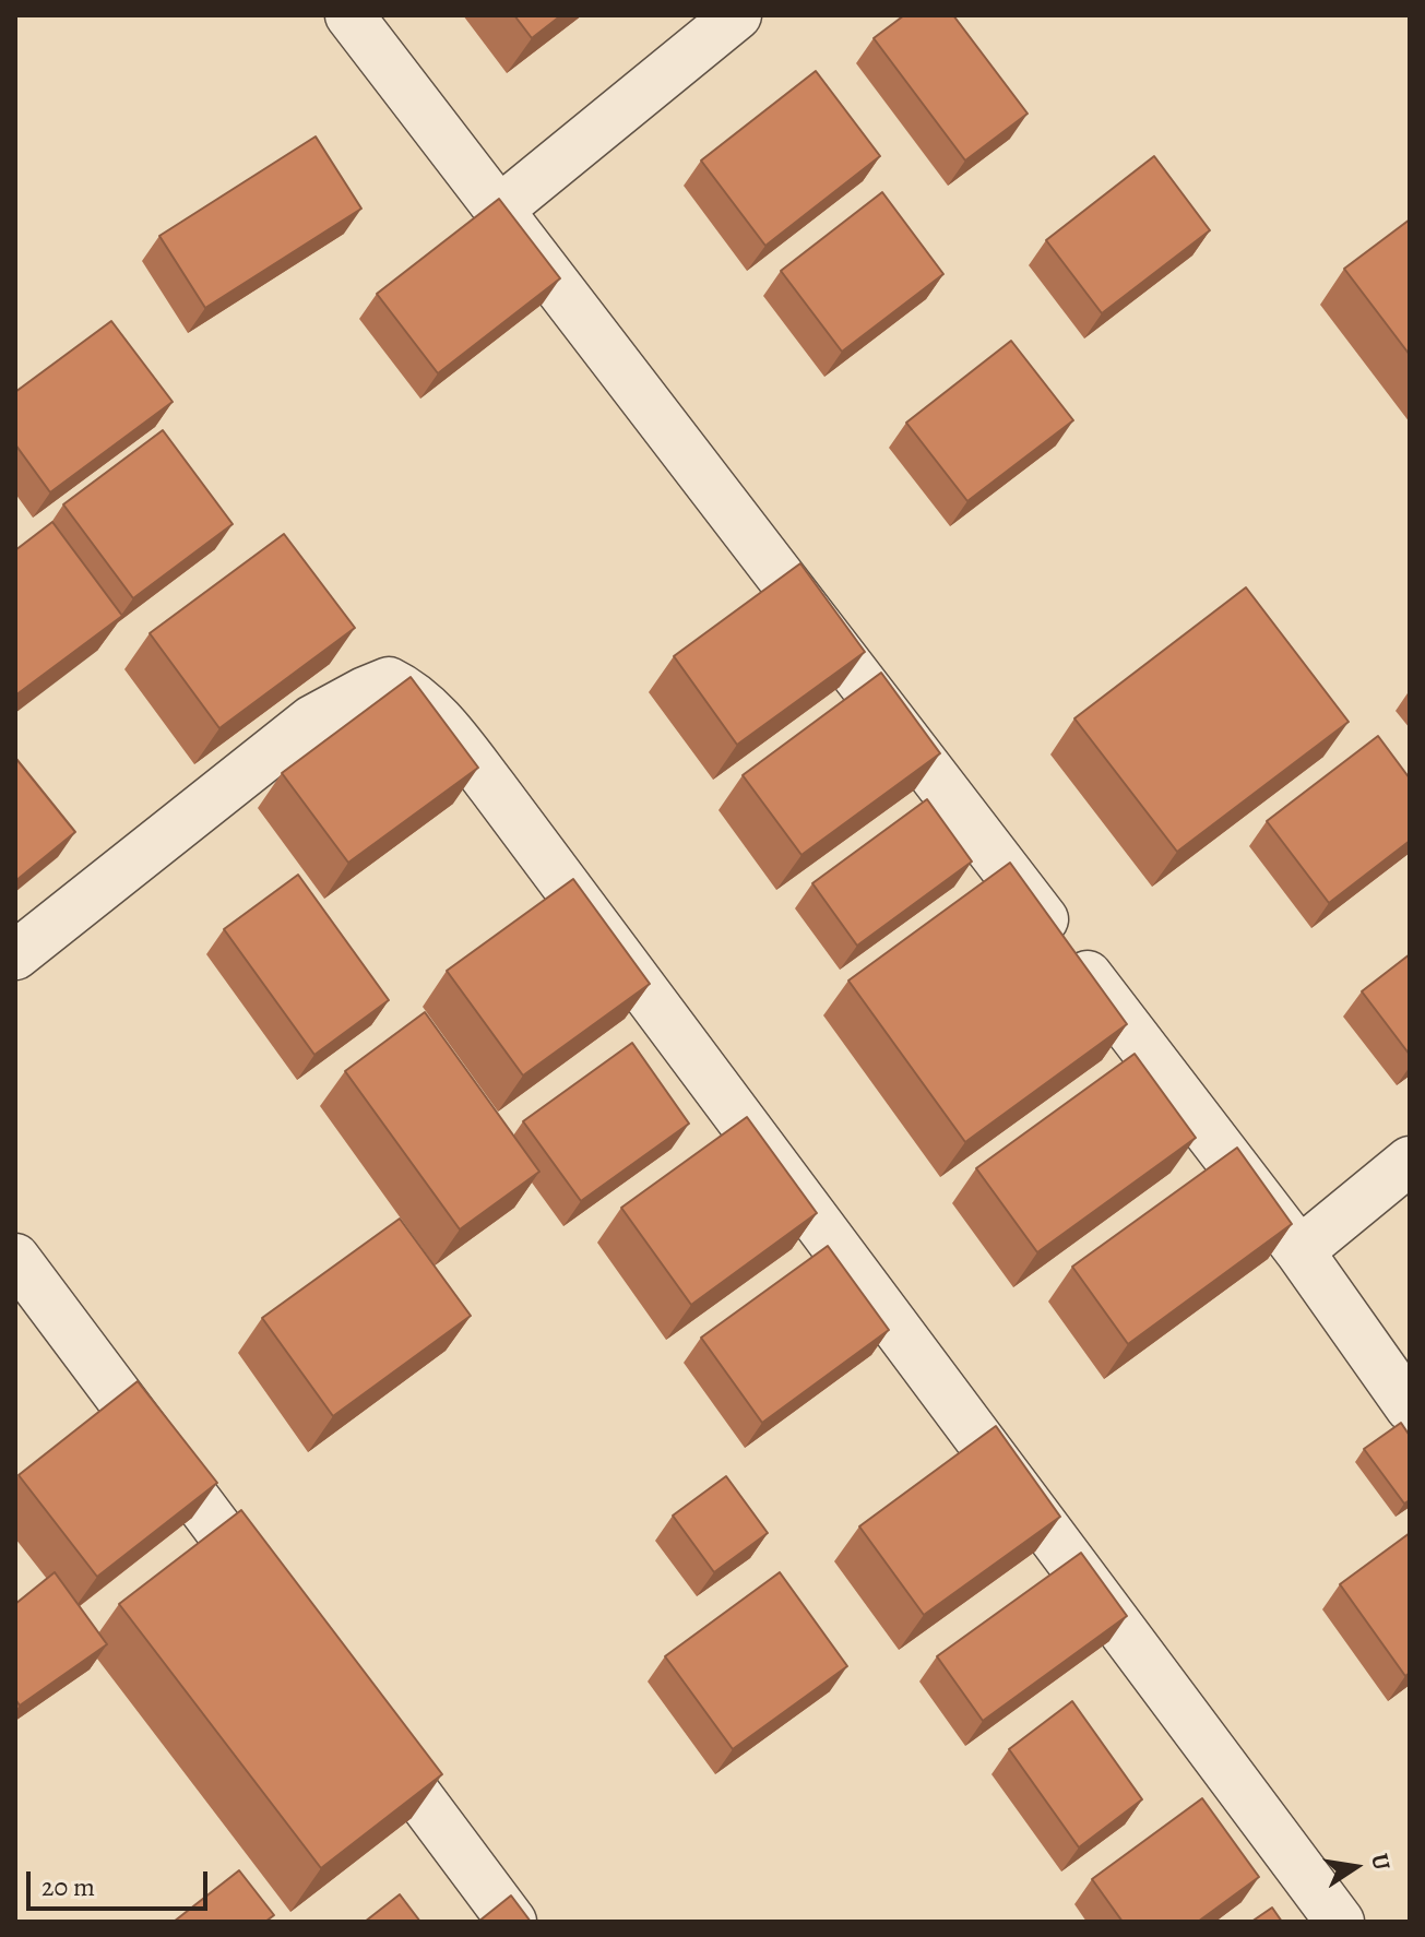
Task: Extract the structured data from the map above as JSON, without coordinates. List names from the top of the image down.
{
  "scale_bar": "20 m",
  "north": "right"
}
